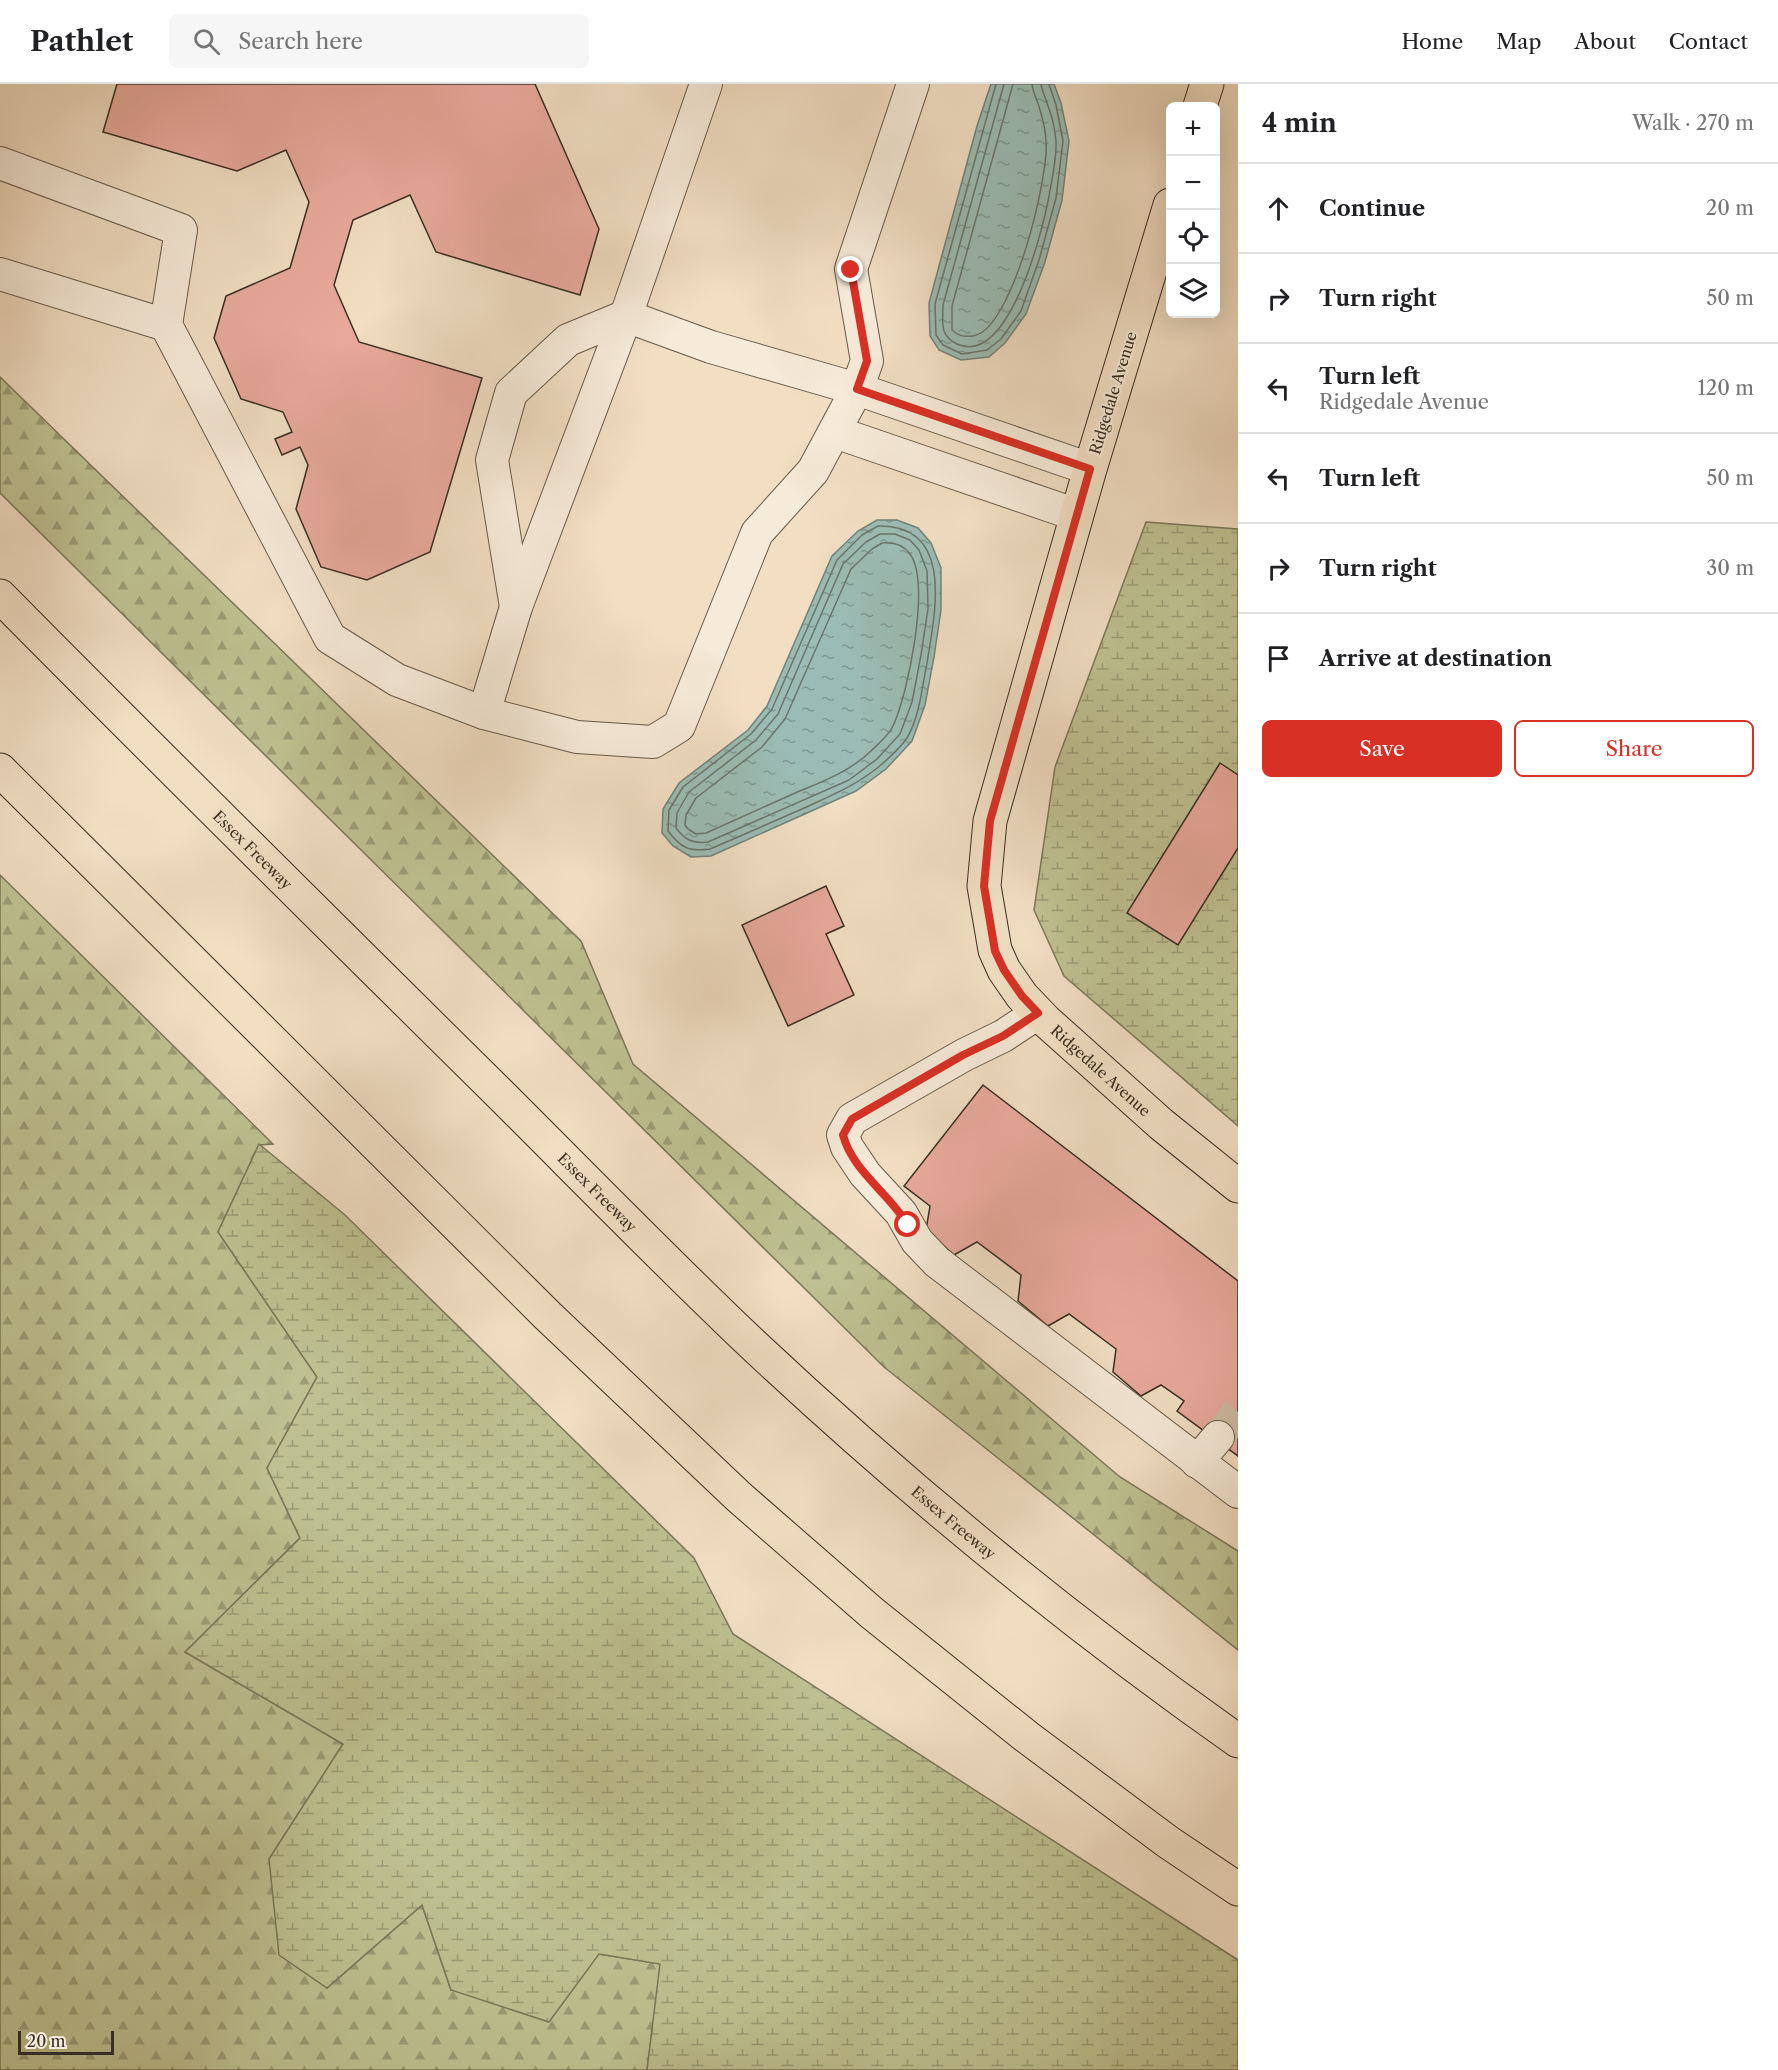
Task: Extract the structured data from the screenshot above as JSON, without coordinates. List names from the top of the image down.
{
  "streets": {
    "main road": ["Ridgedale Avenue", "Essex Freeway"]
  },
  "scale_bar": "20 m",
  "page": {
    "header": "Pathlet",
    "search": "Search here",
    "nav": [
      "Home",
      "Map",
      "About",
      "Contact"
    ],
    "heading": ["4 min", "Walk · 270 m"],
    "map_buttons": ["+", "−"],
    "list": [
      ["Continue", "20 m"],
      ["Turn right", "50 m"],
      ["Turn left", "Ridgedale Avenue", "120 m"],
      ["Turn left", "50 m"],
      ["Turn right", "30 m"],
      "Arrive at destination"
    ],
    "buttons": ["Save", "Share"],
    "scale": "20 m"
  }
}
